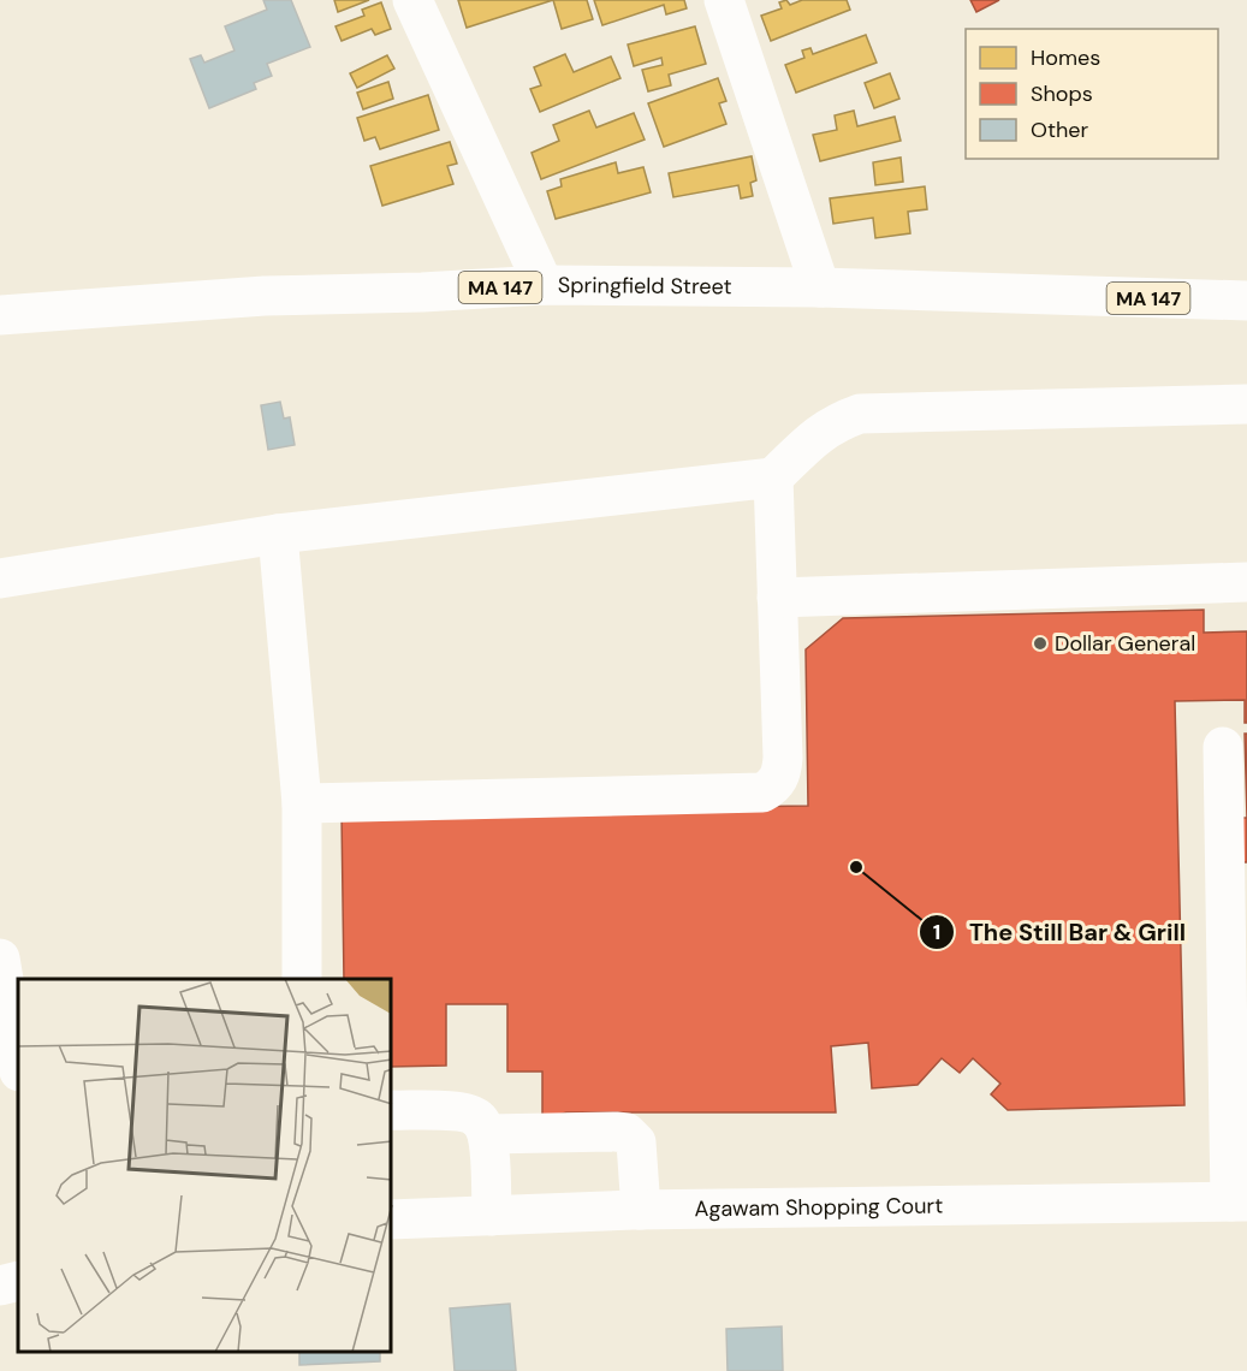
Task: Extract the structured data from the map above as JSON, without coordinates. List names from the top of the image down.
{
  "streets": {
    "main road": ["Springfield Street", "MA 147", "Agawam Shopping Court"]
  },
  "places": ["Dollar General", "The Still Bar & Grill"],
  "legend": ["Homes", "Shops", "Other"]
}
